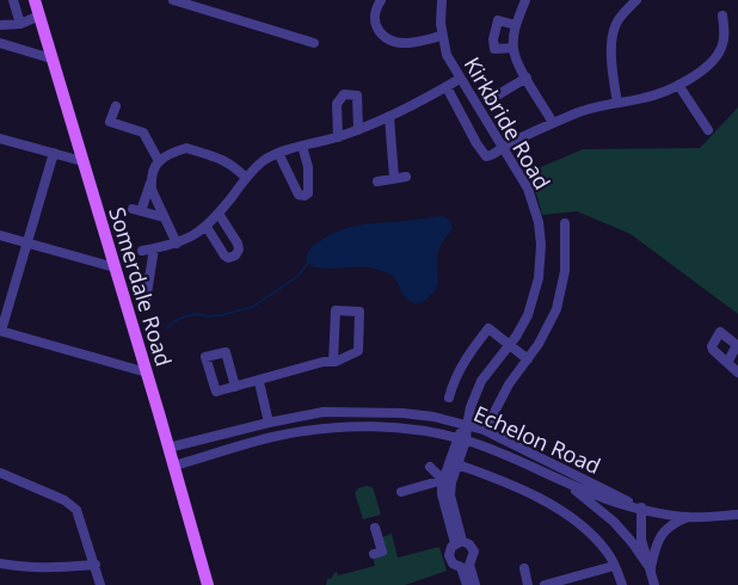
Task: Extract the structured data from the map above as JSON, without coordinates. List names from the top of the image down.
{
  "streets": {
    "main road": ["Somerdale Road"],
    "street": ["Kirkbride Road", "Echelon Road"]
  },
  "crossings": [
    ["Kirkbride Road", "Echelon Road"],
    ["Somerdale Road", "Echelon Road"]
  ]
}
